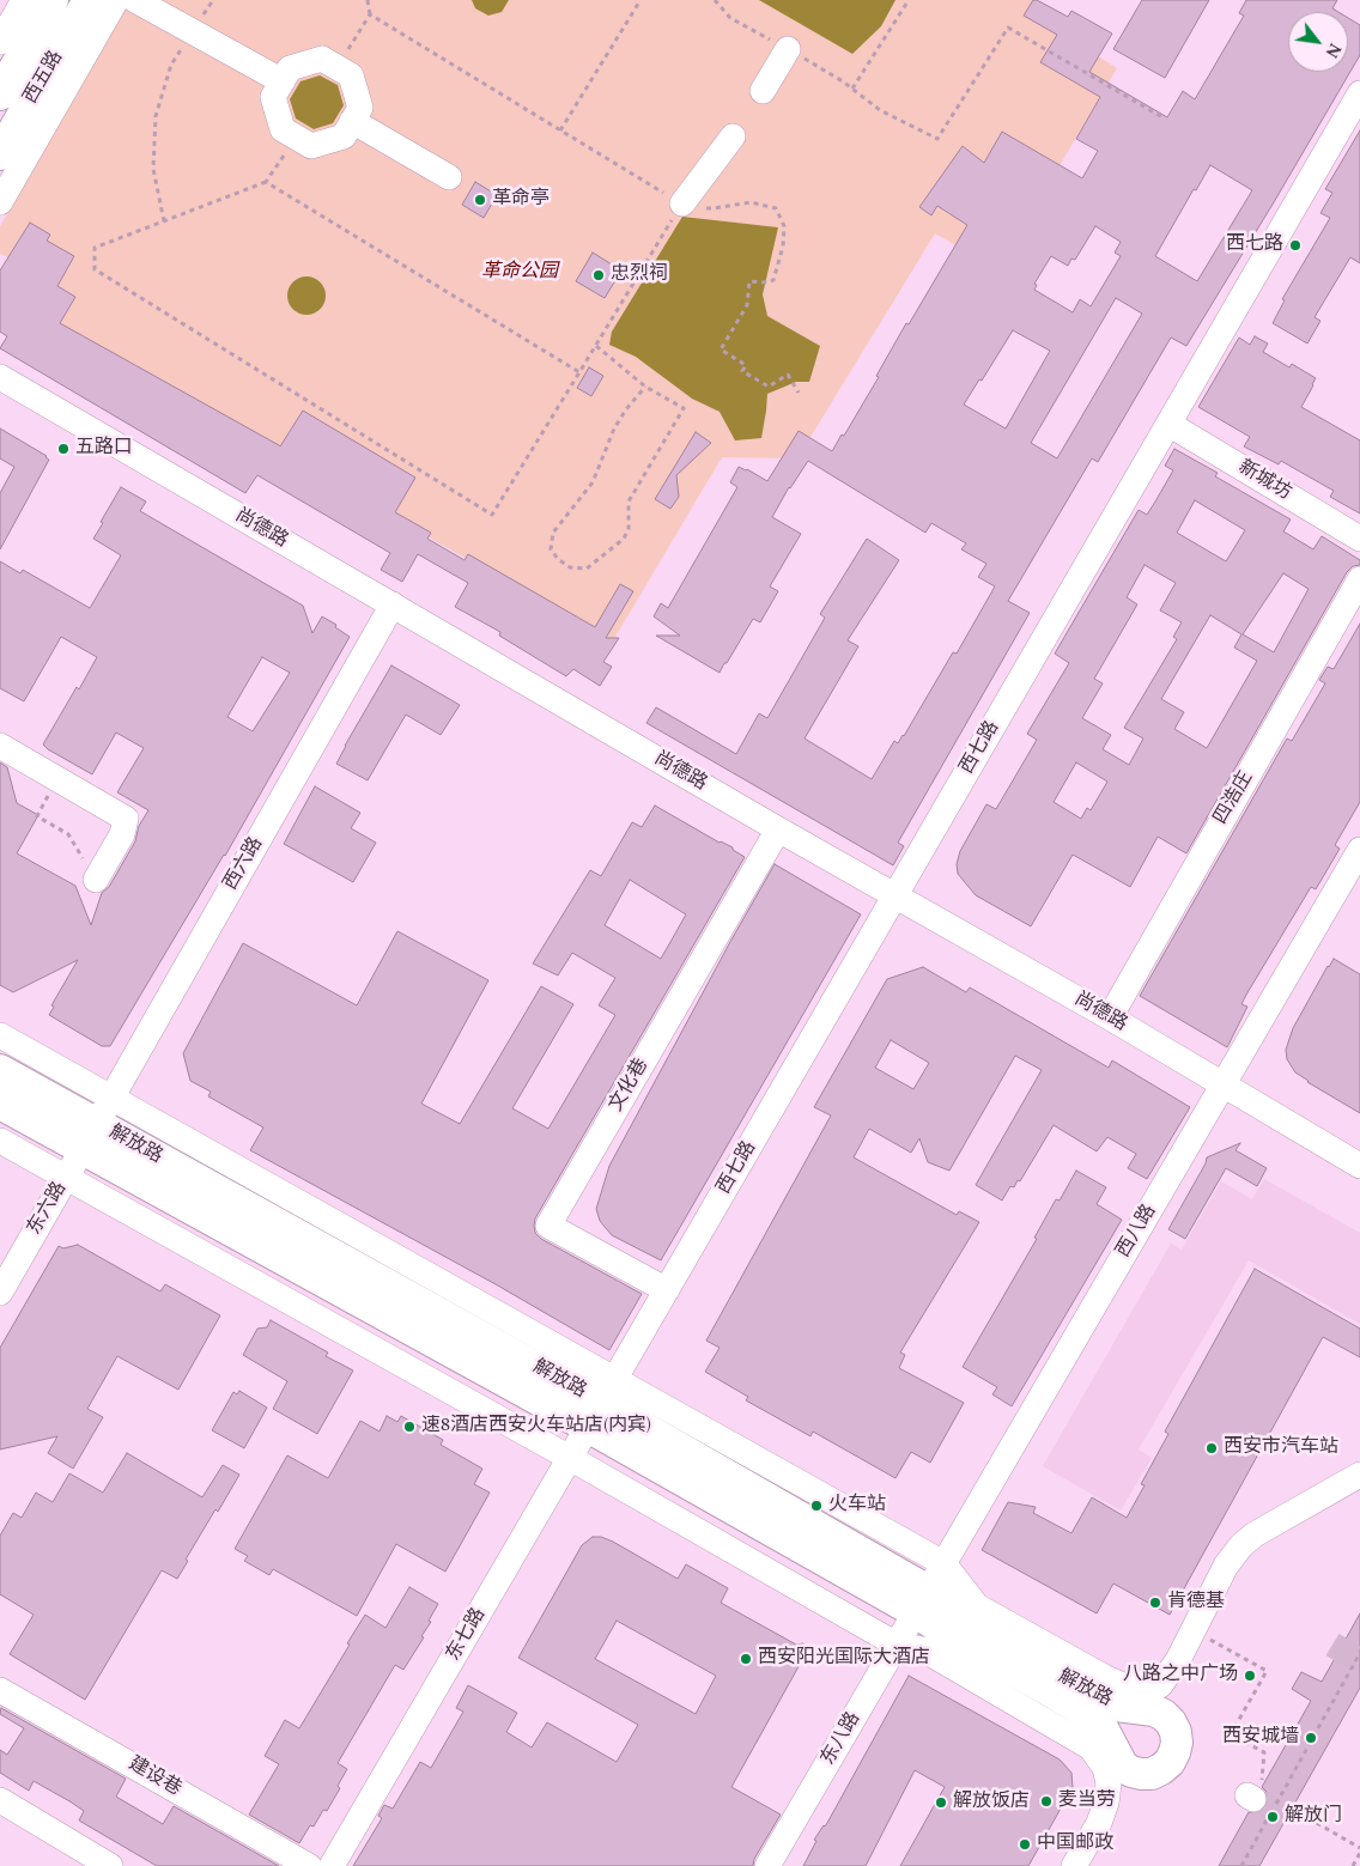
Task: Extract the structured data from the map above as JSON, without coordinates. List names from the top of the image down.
{
  "streets": {
    "main road": ["西五路", "解放路"],
    "street": [
      "新城坊",
      "尚德路",
      "西七路",
      "四浩庄",
      "西六路",
      "文化巷",
      "东六路",
      "西八路",
      "东七路",
      "东八路",
      "建设巷"
    ]
  },
  "crossings": [
    ["新城坊", "西七路"],
    ["尚德路", "西七路"],
    ["尚德路", "四浩庄"],
    ["尚德路", "西六路"],
    ["尚德路", "文化巷"],
    ["尚德路", "西八路"],
    ["西七路", "文化巷"],
    ["西七路", "解放路"],
    ["西七路", "东七路"],
    ["西六路", "解放路"],
    ["西六路", "东六路"],
    ["解放路", "东六路"],
    ["解放路", "西八路"],
    ["解放路", "东七路"],
    ["解放路", "东八路"],
    ["西八路", "东八路"]
  ],
  "parks": ["革命公园"],
  "places": [
    "革命亭",
    "西七路",
    "忠烈祠",
    "五路口",
    "速8酒店西安火车站店(内宾)",
    "西安市汽车站",
    "火车站",
    "肯德基",
    "西安阳光国际大酒店",
    "八路之中广场",
    "西安城墙",
    "麦当劳",
    "解放饭店",
    "解放门",
    "中国邮政"
  ],
  "north": "bottom right"
}
